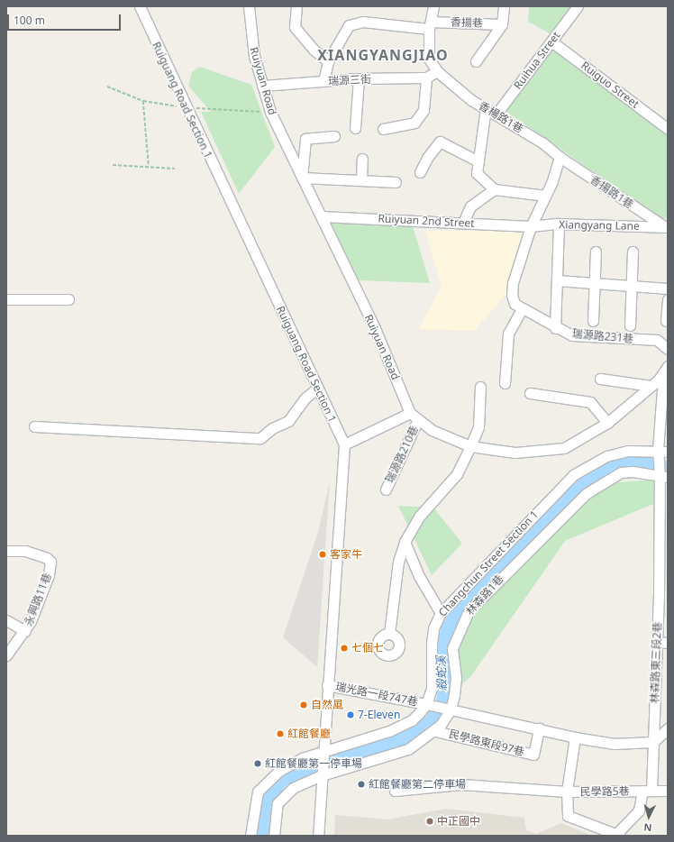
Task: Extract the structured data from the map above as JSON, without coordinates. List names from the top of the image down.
{
  "streets": {
    "street": [
      "香揚巷",
      "Ruihua Street",
      "瑞源三街",
      "Ruiyuan Road",
      "Ruiguo Street",
      "Ruiguang Road Section 1",
      "香楊路1巷",
      "香揚路1巷",
      "Ruiyuan 2nd Street",
      "Xiangyang Lane",
      "瑞源路231巷",
      "瑞源路210巷",
      "Changchun Street Section 1",
      "林森路1巷",
      "永興路11巷",
      "林森路東三段2巷",
      "瑞光路一段747巷",
      "民學路東段97巷",
      "民學路5巷"
    ]
  },
  "crossings": [
    ["香揚巷", "瑞源三街"],
    ["香揚巷", "香楊路1巷"],
    ["Ruihua Street", "Ruiguo Street"],
    ["Ruihua Street", "香楊路1巷"],
    ["瑞源三街", "Ruiyuan Road"],
    ["瑞源三街", "香楊路1巷"],
    ["Ruiyuan Road", "Ruiyuan 2nd Street"],
    ["Ruiyuan Road", "瑞源路210巷"],
    ["Ruiguang Road Section 1", "Changchun Street Section 1"],
    ["Ruiguang Road Section 1", "林森路1巷"],
    ["Ruiguang Road Section 1", "瑞光路一段747巷"],
    ["香楊路1巷", "香揚路1巷"],
    ["香揚路1巷", "Xiangyang Lane"],
    ["Ruiyuan 2nd Street", "Xiangyang Lane"],
    ["Changchun Street Section 1", "林森路東三段2巷"],
    ["Changchun Street Section 1", "瑞光路一段747巷"],
    ["林森路1巷", "林森路東三段2巷"],
    ["林森路1巷", "瑞光路一段747巷"],
    ["林森路1巷", "民學路東段97巷"],
    ["林森路東三段2巷", "瑞光路一段747巷"],
    ["林森路東三段2巷", "民學路5巷"],
    ["瑞光路一段747巷", "民學路東段97巷"]
  ],
  "districts": ["XIANGYANGJIAO"],
  "water": ["殺蛇溪"],
  "places": [
    "客家牛",
    "七個七",
    "自然風",
    "7-Eleven",
    "紅館餐廳",
    "紅館餐廳第一停車場",
    "紅館餐廳第二停車場",
    "中正國中"
  ],
  "scale_bar": "100 m",
  "north": "bottom"
}
